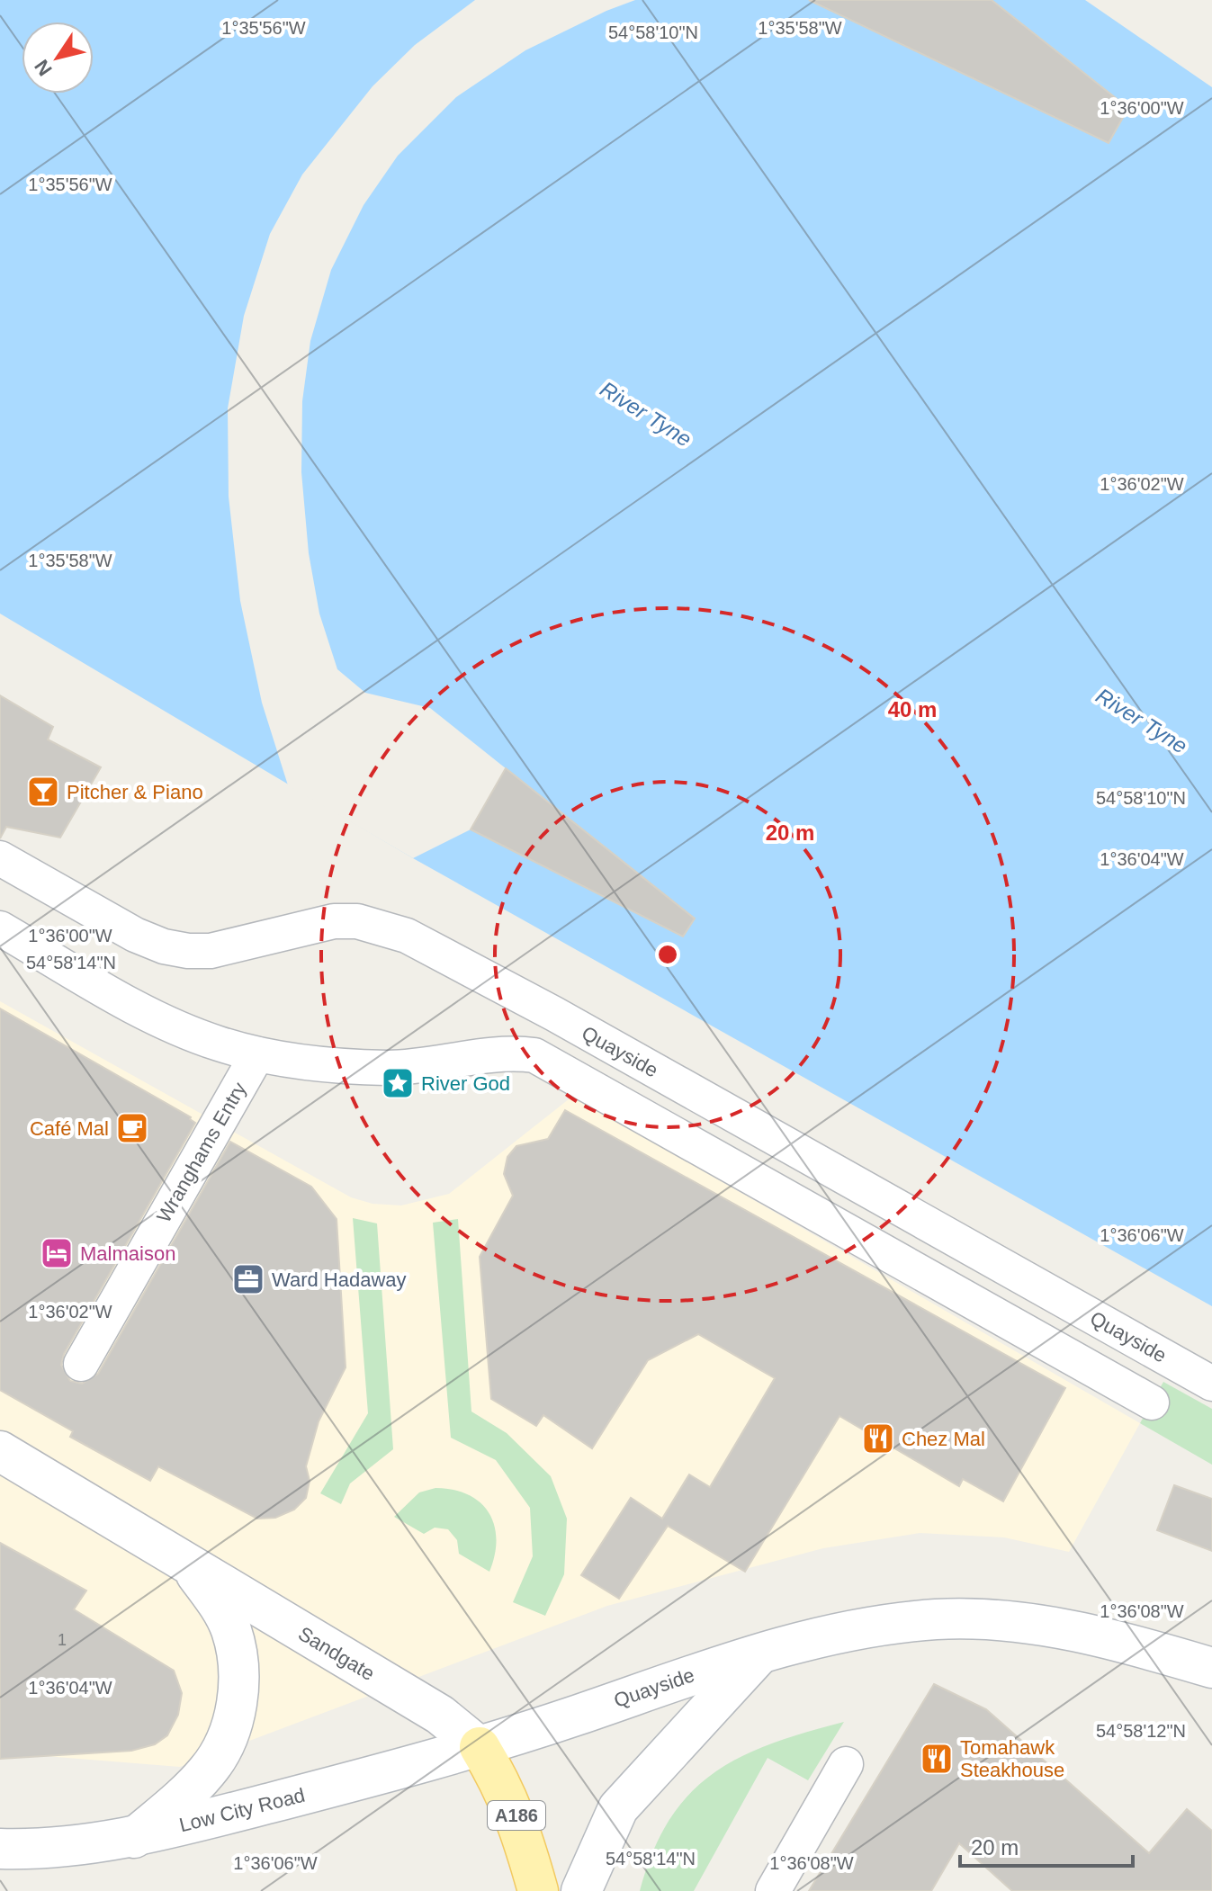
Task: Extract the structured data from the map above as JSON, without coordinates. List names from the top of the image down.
{
  "streets": {
    "main road": [
      "Quayside",
      "Sandgate",
      "Low City Road",
      "A186"
    ],
    "lane": ["Wranghams Entry"]
  },
  "crossings": [
    ["Quayside", "Sandgate"],
    ["Quayside", "Low City Road"],
    ["Quayside", "A186"],
    ["Sandgate", "Low City Road"],
    ["Sandgate", "A186"],
    ["Low City Road", "A186"]
  ],
  "water": ["River Tyne"],
  "places": {
    "bar": ["Pitcher & Piano"],
    "place": ["River God"],
    "cafe": ["Café Mal"],
    "hotel": ["Malmaison"],
    "office": ["Ward Hadaway"],
    "restaurant": ["Chez Mal", "Tomahawk Steakhouse"]
  },
  "house_numbers": ["1"],
  "scale_bar": "20 m",
  "north": "bottom left",
  "coordinates": [
    "1°35'56\"W",
    "1°35'58\"W",
    "54°58'10\"N",
    "1°36'00\"W",
    "1°36'02\"W",
    "1°36'04\"W",
    "54°58'14\"N",
    "1°36'06\"W",
    "1°36'08\"W",
    "54°58'12\"N"
  ],
  "rings": ["40 m", "20 m"]
}
